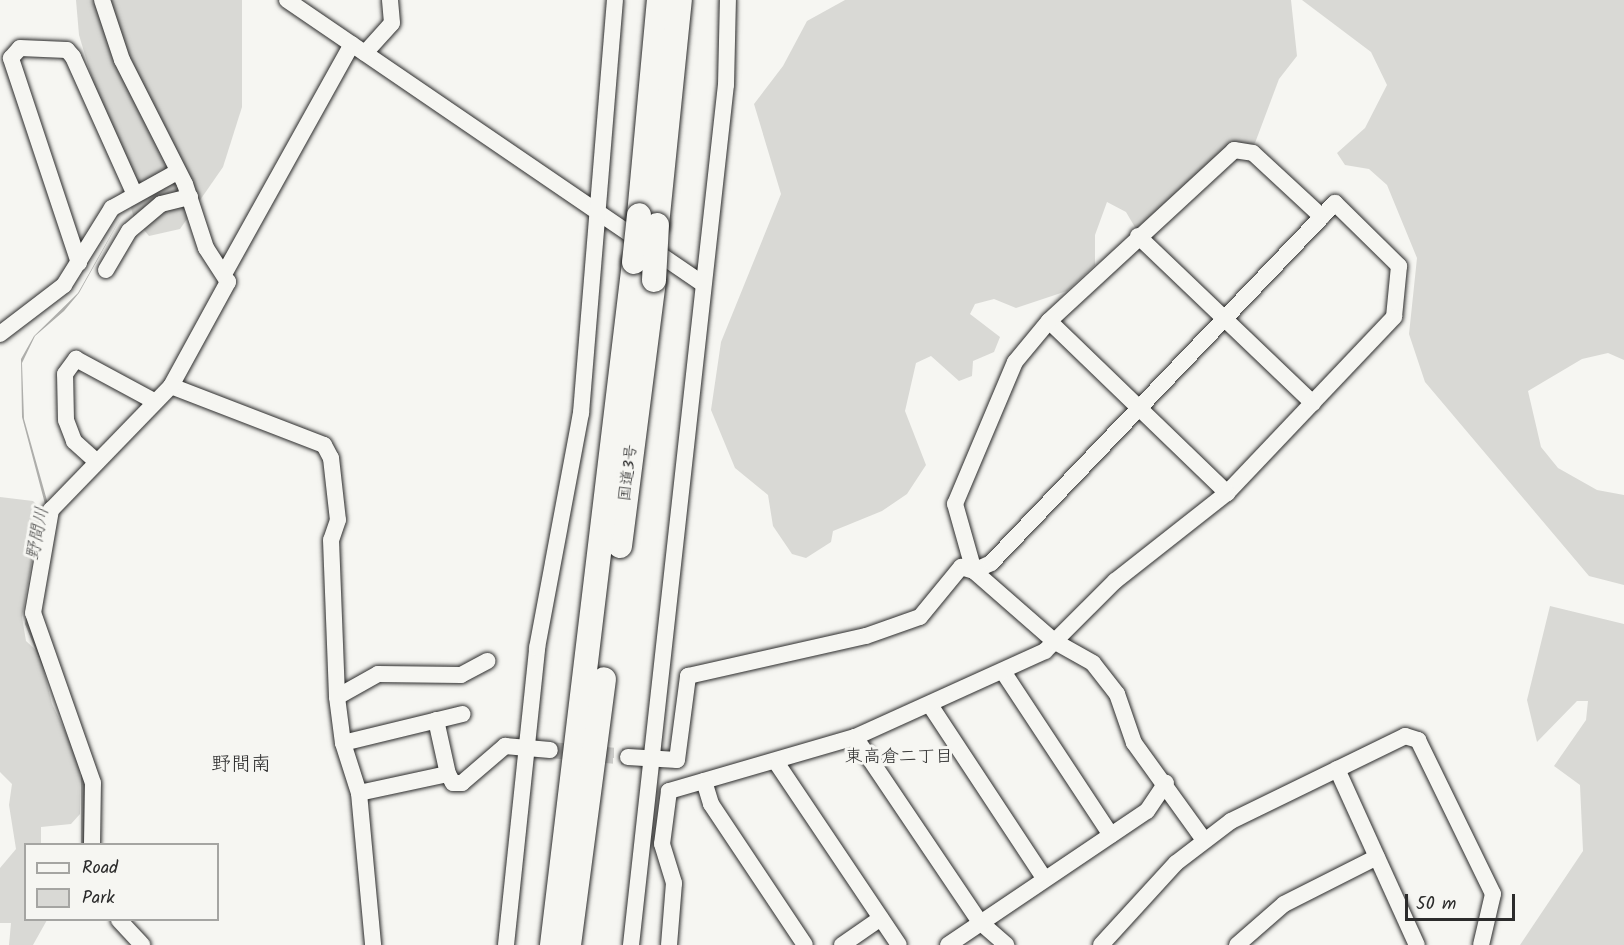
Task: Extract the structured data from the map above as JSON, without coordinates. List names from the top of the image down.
{
  "streets": {
    "highway": ["国道3号"]
  },
  "districts": ["東高倉二丁目", "野間南"],
  "water": ["野間川"],
  "legend": ["Road", "Park"],
  "scale_bar": "50 m"
}
